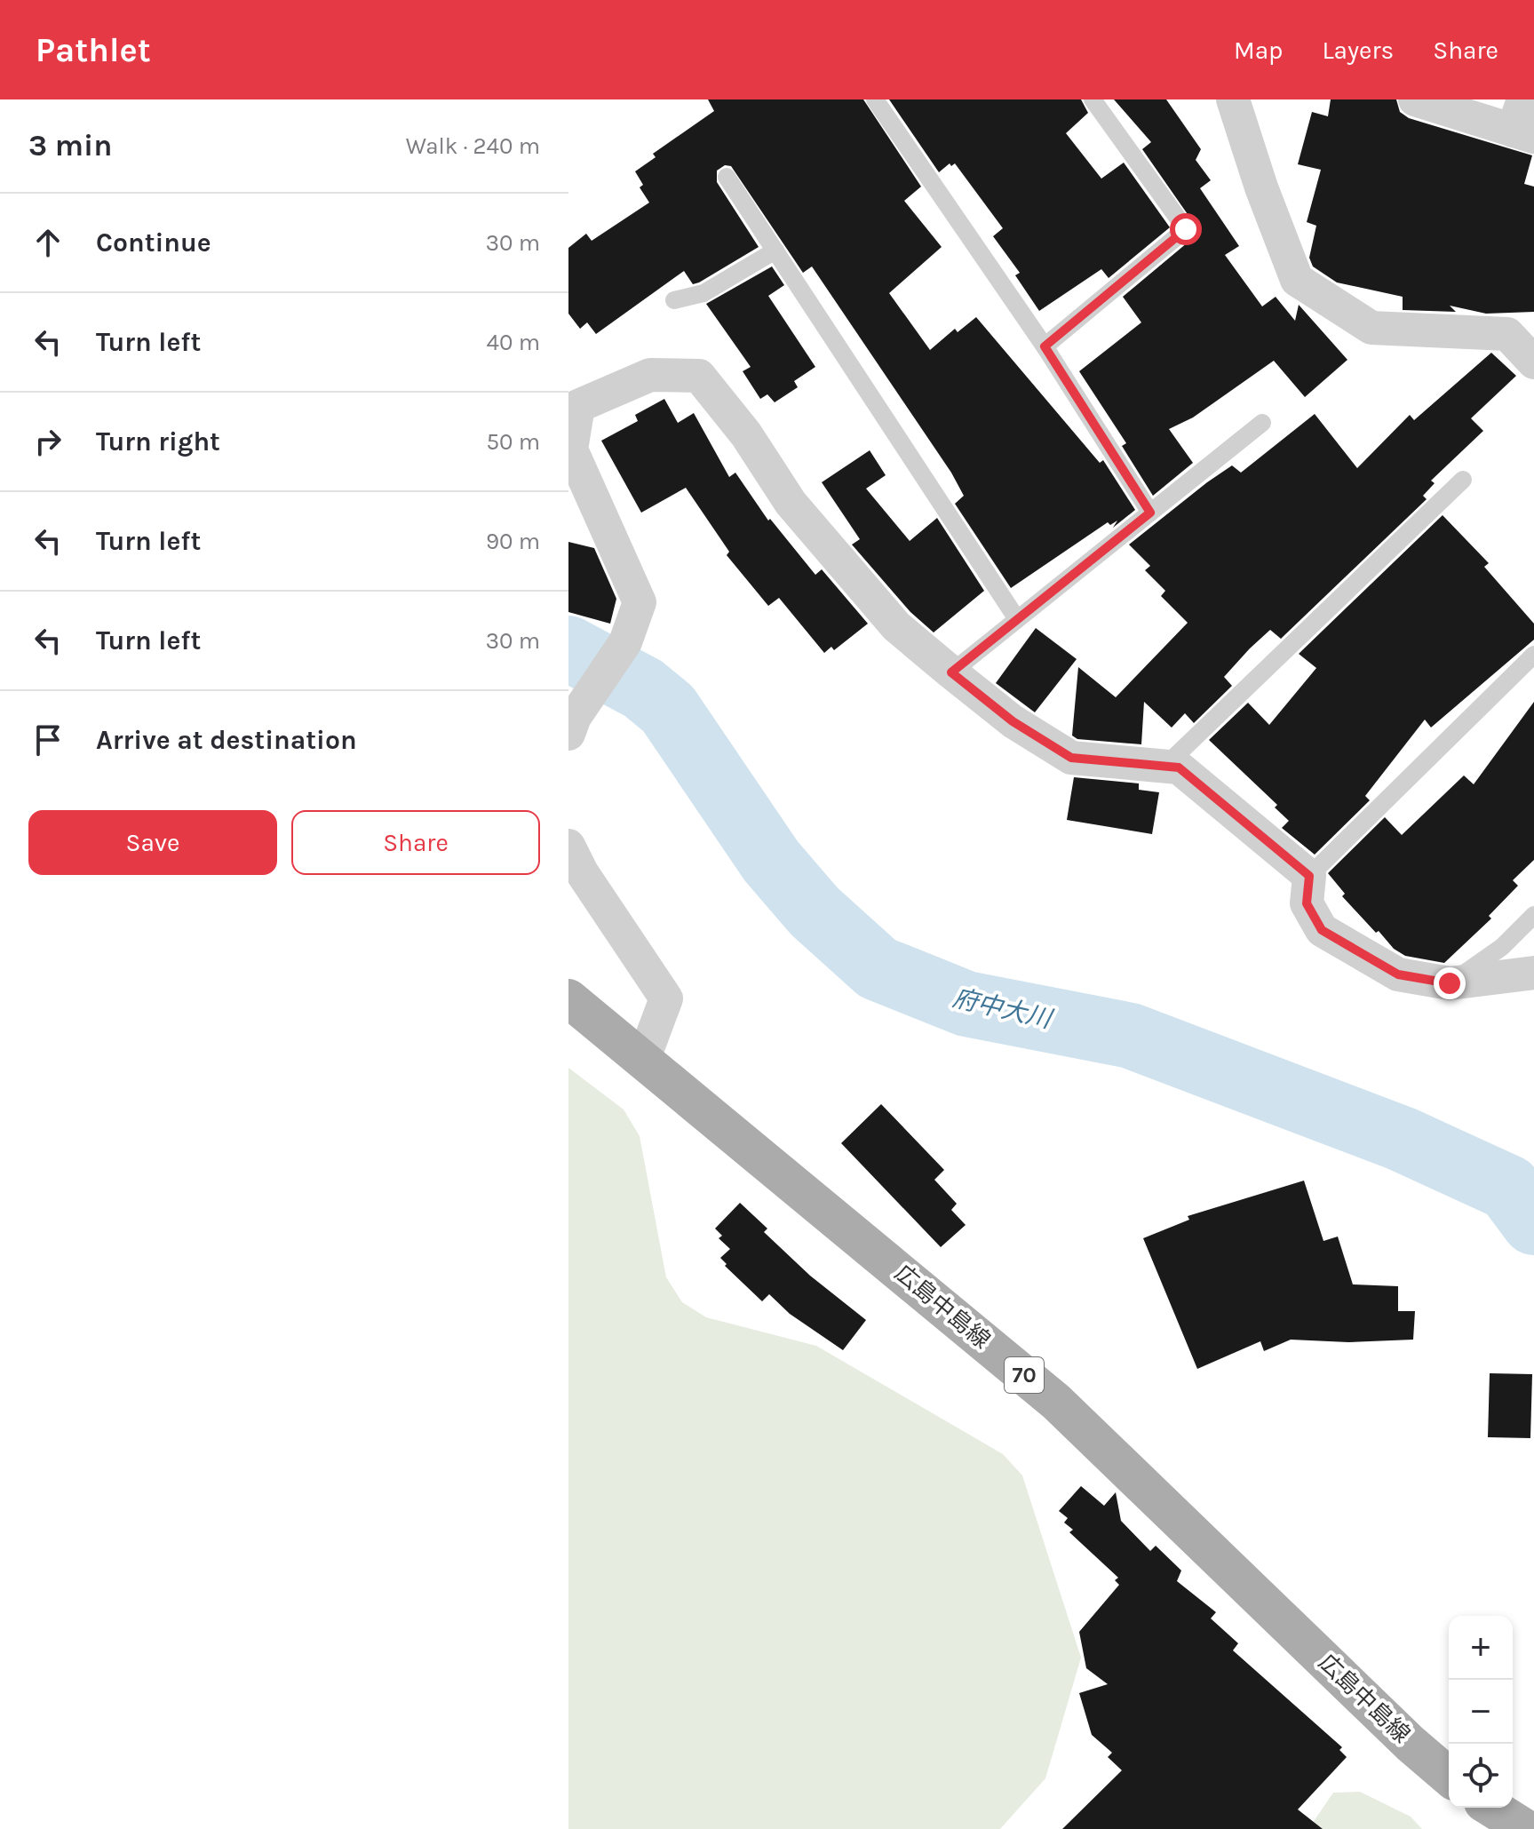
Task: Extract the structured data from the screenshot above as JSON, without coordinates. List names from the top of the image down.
{
  "streets": {
    "main road": ["広島中島線", "70"]
  },
  "water": ["府中大川"],
  "page": {
    "header": "Pathlet",
    "nav": ["Map", "Layers", "Share"],
    "heading": ["3 min", "Walk · 240 m"],
    "list": [
      ["Continue", "30 m"],
      ["Turn left", "40 m"],
      ["Turn right", "50 m"],
      ["Turn left", "90 m"],
      ["Turn left", "30 m"],
      "Arrive at destination"
    ],
    "buttons": ["Save", "Share"],
    "map_buttons": ["+", "−"]
  }
}
